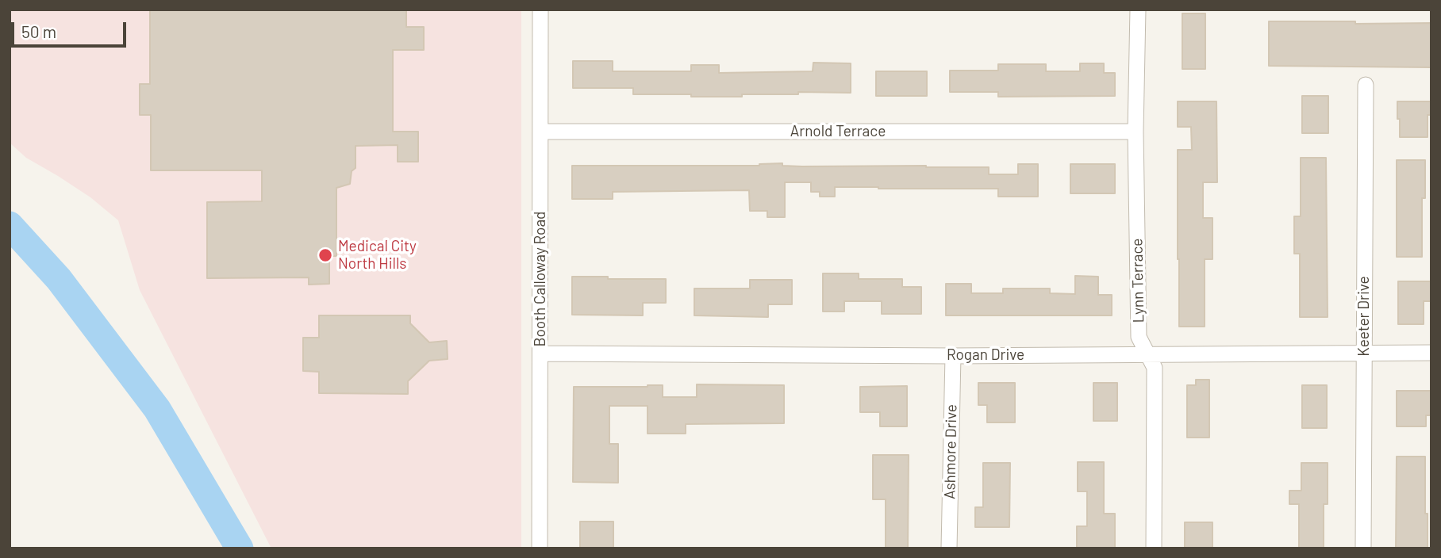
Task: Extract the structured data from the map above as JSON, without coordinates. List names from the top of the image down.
{
  "streets": {
    "street": [
      "Arnold Terrace",
      "Booth Calloway Road",
      "Lynn Terrace",
      "Keeter Drive",
      "Rogan Drive",
      "Ashmore Drive"
    ]
  },
  "crossings": [
    ["Arnold Terrace", "Booth Calloway Road"],
    ["Arnold Terrace", "Lynn Terrace"],
    ["Booth Calloway Road", "Rogan Drive"],
    ["Lynn Terrace", "Rogan Drive"],
    ["Keeter Drive", "Rogan Drive"],
    ["Rogan Drive", "Ashmore Drive"]
  ],
  "places": ["Medical City North Hills"],
  "scale_bar": "50 m"
}
